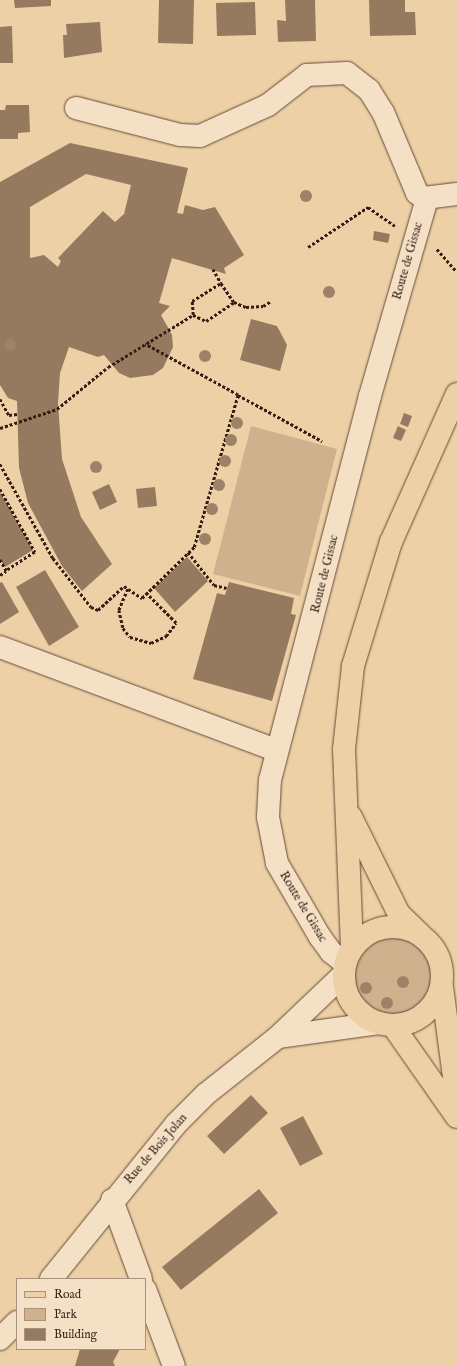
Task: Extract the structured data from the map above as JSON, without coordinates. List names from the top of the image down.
{
  "streets": {
    "street": ["Route de Gissac", "Rue de Bois Jolan"]
  },
  "crossings": [
    ["Route de Gissac", "Rue de Bois Jolan"]
  ],
  "legend": ["Road", "Park", "Building"]
}
